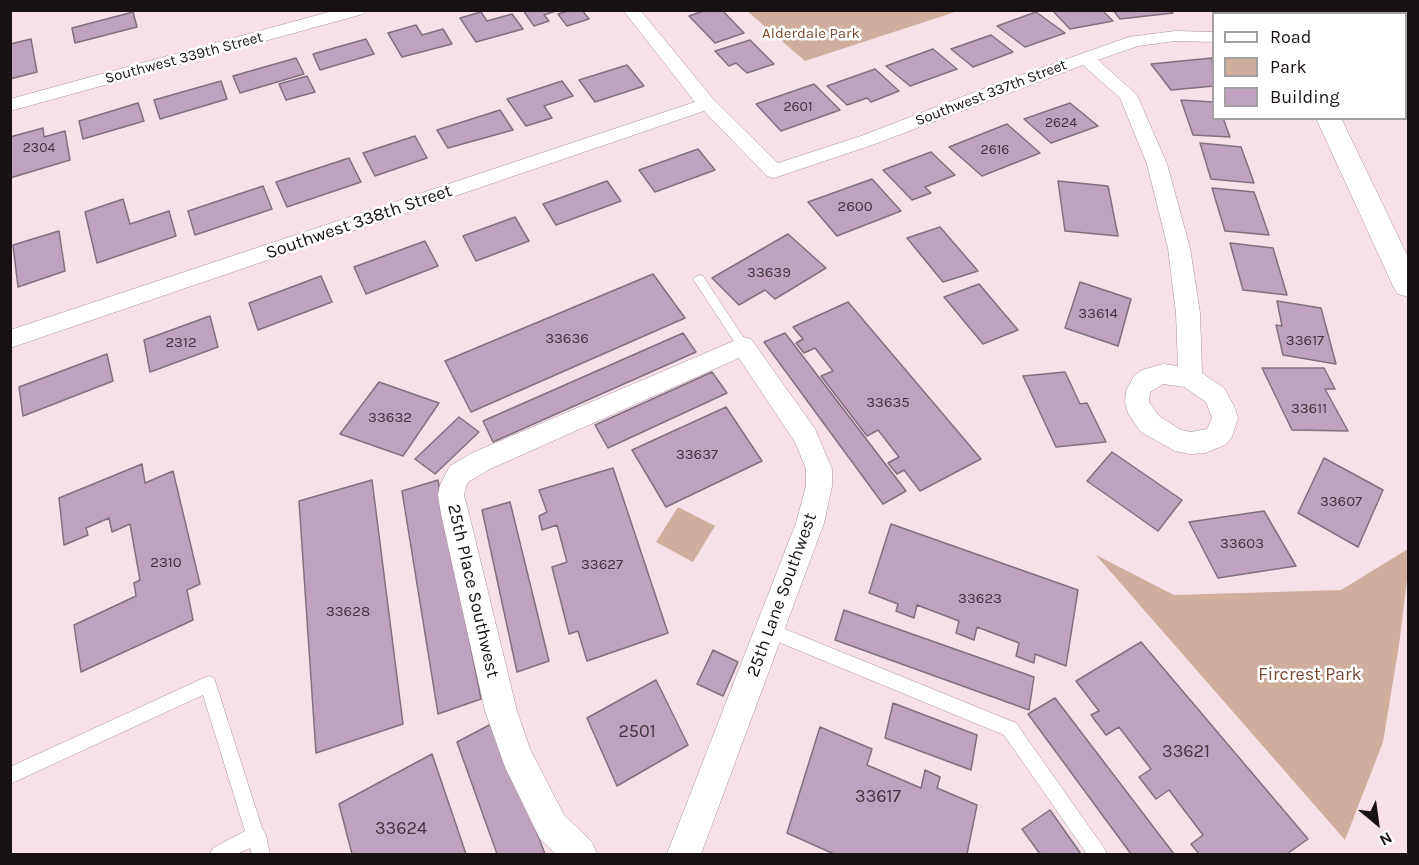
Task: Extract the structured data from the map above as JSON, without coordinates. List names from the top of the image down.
{
  "streets": {
    "street": [
      "Southwest 339th Street",
      "Southwest 337th Street",
      "Southwest 338th Street",
      "25th Place Southwest",
      "25th Lane Southwest"
    ]
  },
  "crossings": [
    ["Southwest 337th Street", "Southwest 338th Street"],
    ["25th Place Southwest", "25th Lane Southwest"]
  ],
  "parks": ["Alderdale Park", "Fircrest Park"],
  "house_numbers": [
    "2601",
    "2624",
    "2304",
    "2616",
    "2600",
    "33639",
    "33614",
    "33636",
    "33617",
    "2312",
    "33635",
    "33611",
    "33632",
    "33637",
    "33607",
    "33603",
    "2310",
    "33627",
    "33623",
    "33628",
    "2501",
    "33621",
    "33617",
    "33624"
  ],
  "legend": ["Road", "Park", "Building"],
  "north": "bottom right"
}
